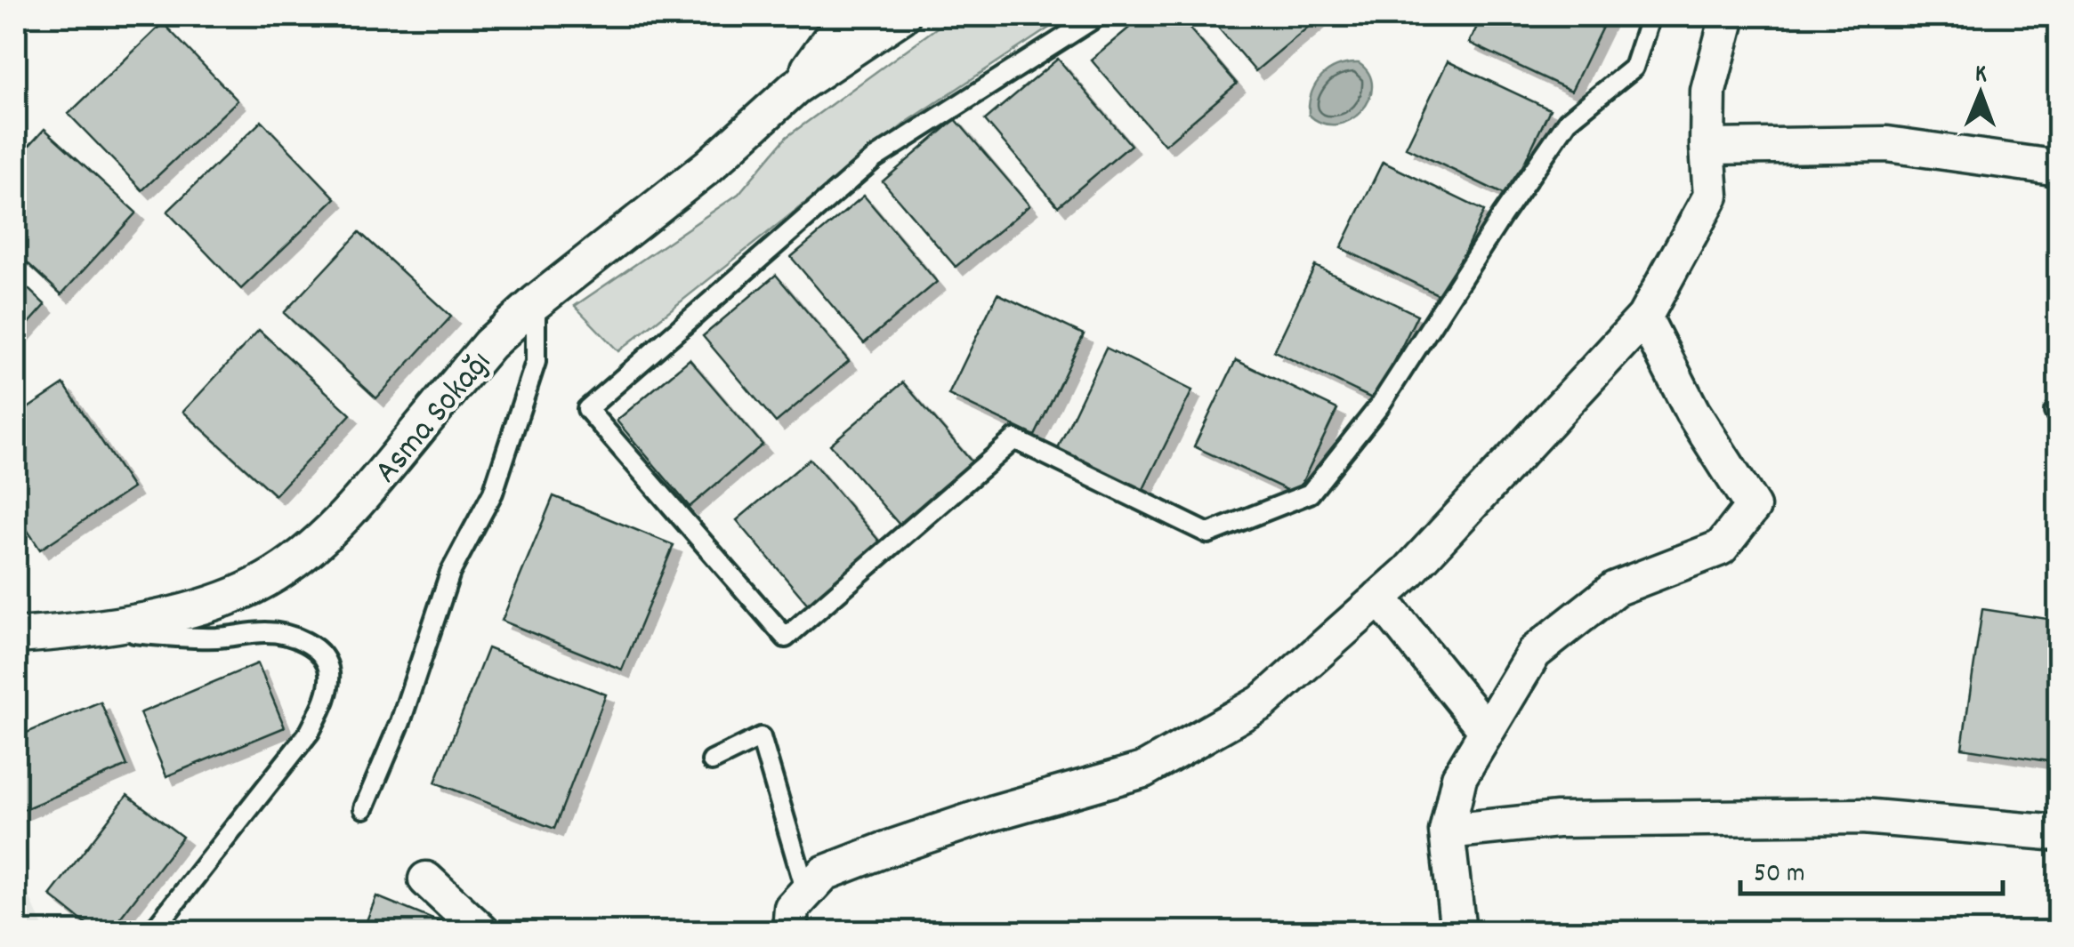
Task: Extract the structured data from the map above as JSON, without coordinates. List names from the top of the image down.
{
  "streets": {
    "street": ["Asma Sokağı"]
  },
  "scale_bar": "50 m",
  "north": "top"
}
